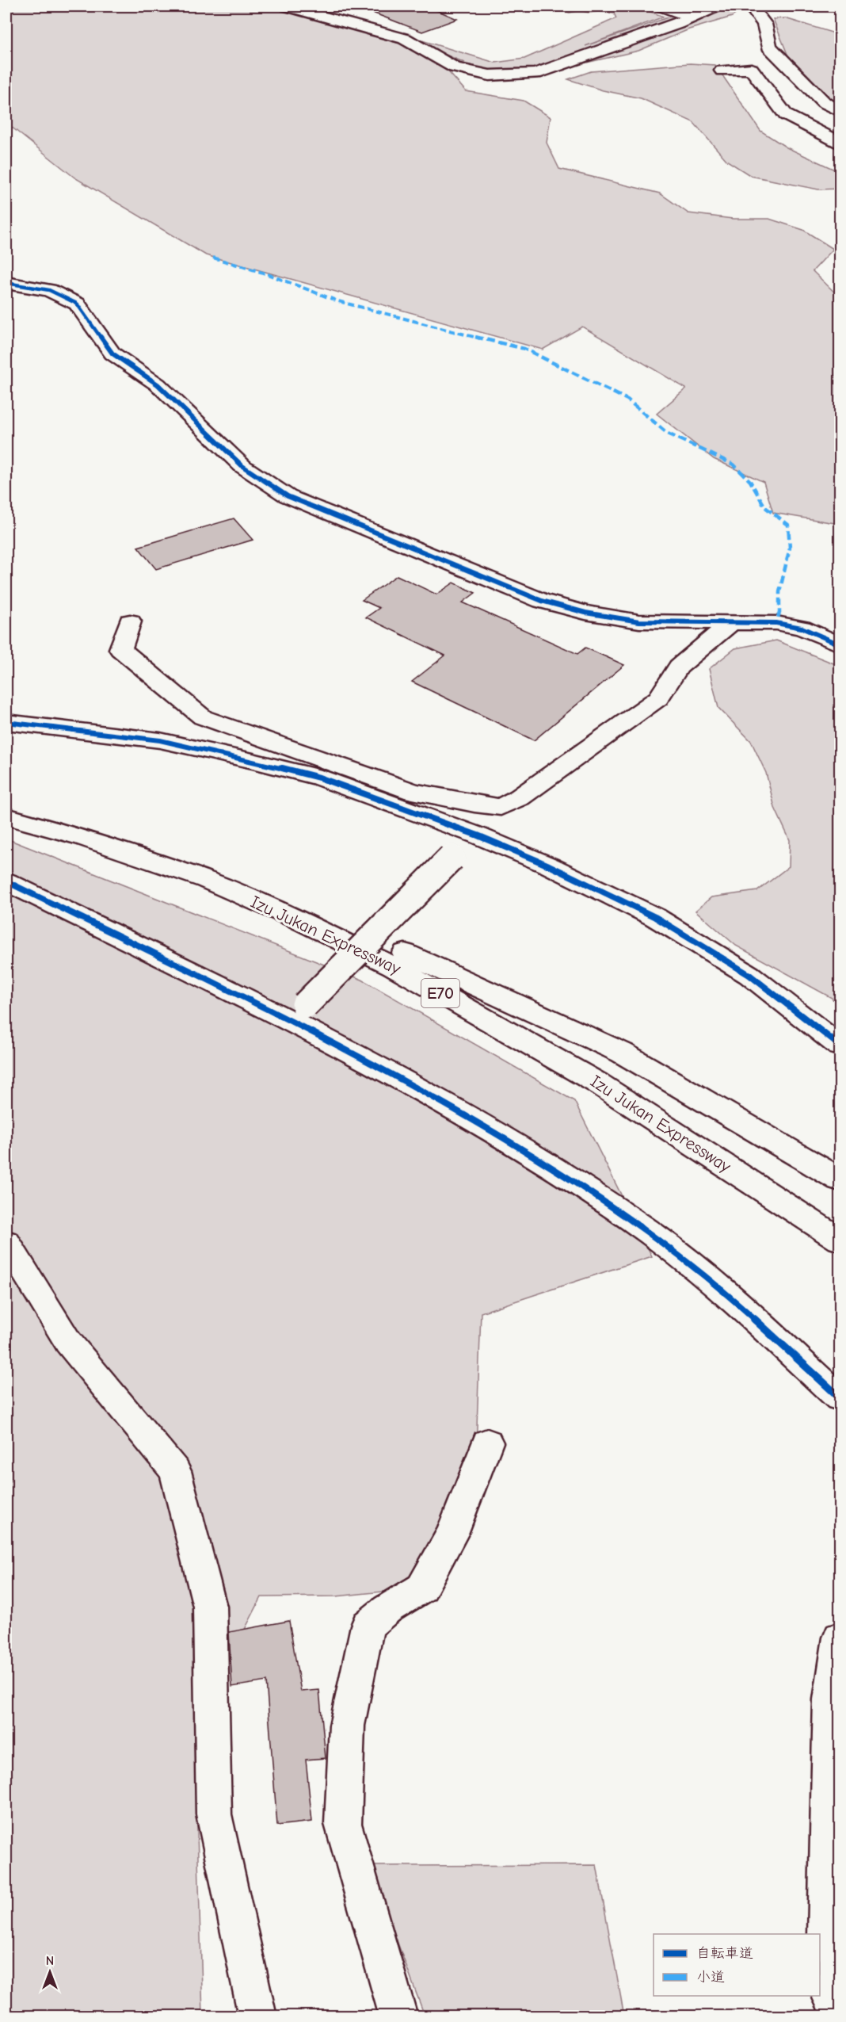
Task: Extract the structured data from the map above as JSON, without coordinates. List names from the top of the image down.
{
  "streets": {
    "main road": ["Izu Jukan Expressway", "E70"]
  },
  "legend": ["自転車道", "小道"],
  "north": "top"
}
